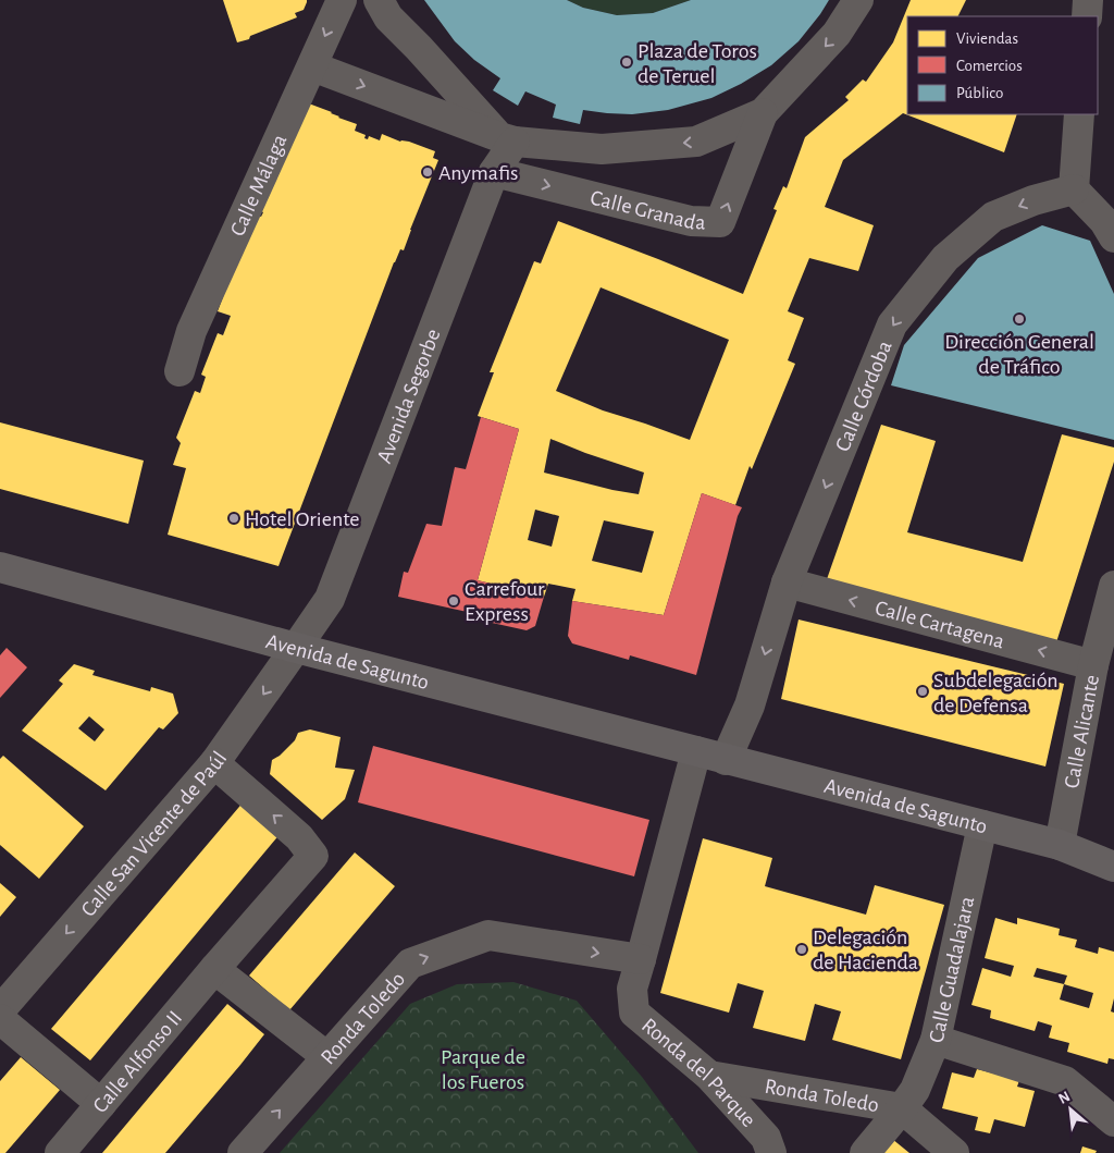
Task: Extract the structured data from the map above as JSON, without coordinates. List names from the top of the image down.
{
  "streets": {
    "main road": ["Avenida de Sagunto"],
    "street": [
      "Calle Málaga",
      "Calle Granada",
      "Avenida Segorbe",
      "Calle Córdoba",
      "Calle Cartagena",
      "Calle Alicante",
      "Calle San Vicente de Paúl",
      "Calle Guadalajara",
      "Ronda Toledo",
      "Calle Alfonso II",
      "Ronda del Parque"
    ]
  },
  "crossings": [
    ["Calle Granada", "Avenida Segorbe"],
    ["Avenida Segorbe", "Avenida de Sagunto"],
    ["Avenida Segorbe", "Calle San Vicente de Paúl"],
    ["Calle Córdoba", "Calle Cartagena"],
    ["Calle Córdoba", "Avenida de Sagunto"],
    ["Calle Cartagena", "Calle Alicante"],
    ["Avenida de Sagunto", "Calle Alicante"],
    ["Avenida de Sagunto", "Calle San Vicente de Paúl"],
    ["Avenida de Sagunto", "Calle Guadalajara"],
    ["Calle San Vicente de Paúl", "Calle Alfonso II"],
    ["Calle Guadalajara", "Ronda Toledo"],
    ["Ronda Toledo", "Ronda del Parque"]
  ],
  "one_way": [
    "Calle Córdoba",
    "Calle Cartagena",
    "Calle San Vicente de Paúl",
    "Ronda Toledo"
  ],
  "parks": ["Parque de los Fueros"],
  "places": [
    "Plaza de Toros de Teruel",
    "Anymafis",
    "Dirección General de Tráfico",
    "Hotel Oriente",
    "Carrefour Express",
    "Subdelegación de Defensa",
    "Delegación de Hacienda"
  ],
  "legend": ["Viviendas", "Comercios", "Público"],
  "north": "top left"
}
